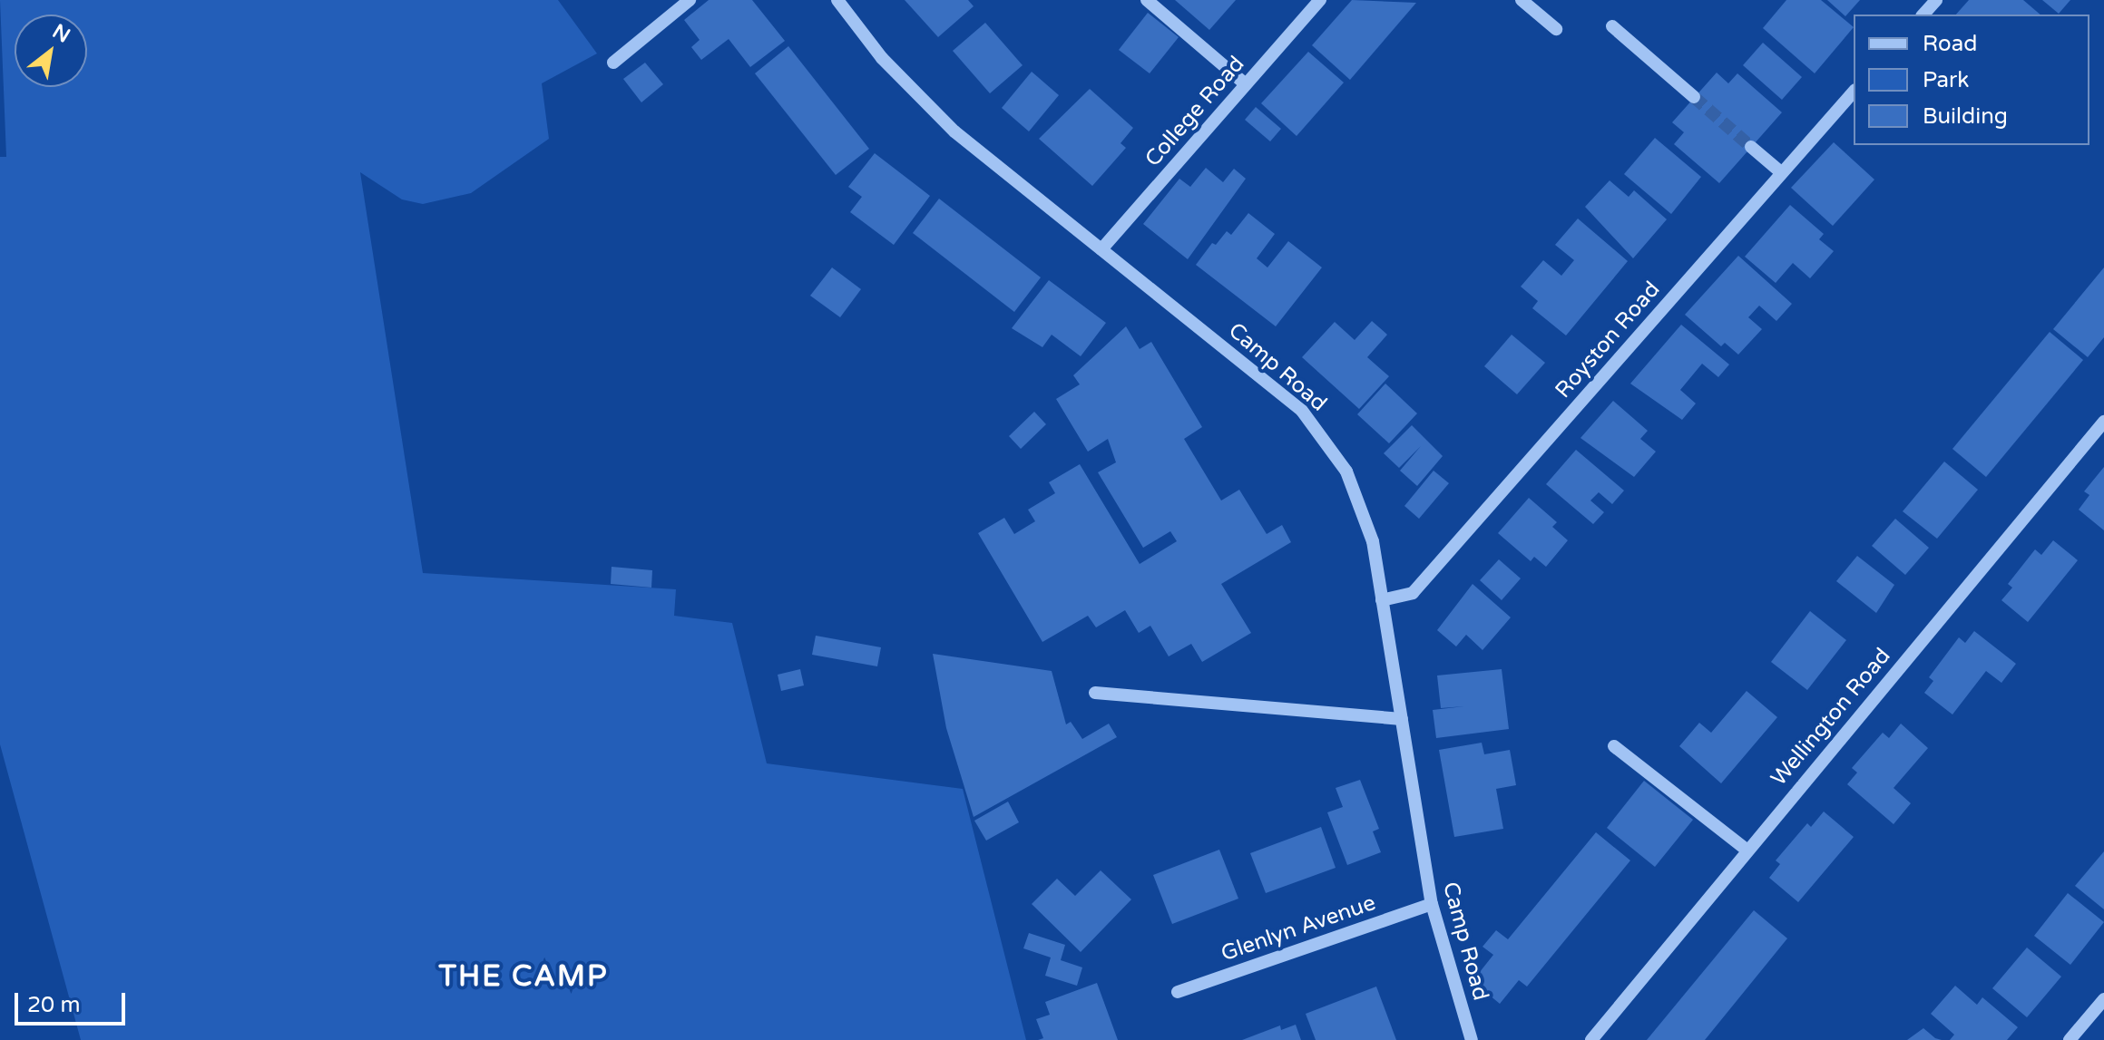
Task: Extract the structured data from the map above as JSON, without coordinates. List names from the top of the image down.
{
  "streets": {
    "street": [
      "College Road",
      "Royston Road",
      "Camp Road",
      "Wellington Road",
      "Glenlyn Avenue"
    ]
  },
  "crossings": [
    ["College Road", "Camp Road"],
    ["Royston Road", "Camp Road"],
    ["Camp Road", "Glenlyn Avenue"]
  ],
  "districts": ["THE CAMP"],
  "legend": ["Road", "Park", "Building"],
  "scale_bar": "20 m",
  "north": "top right"
}
